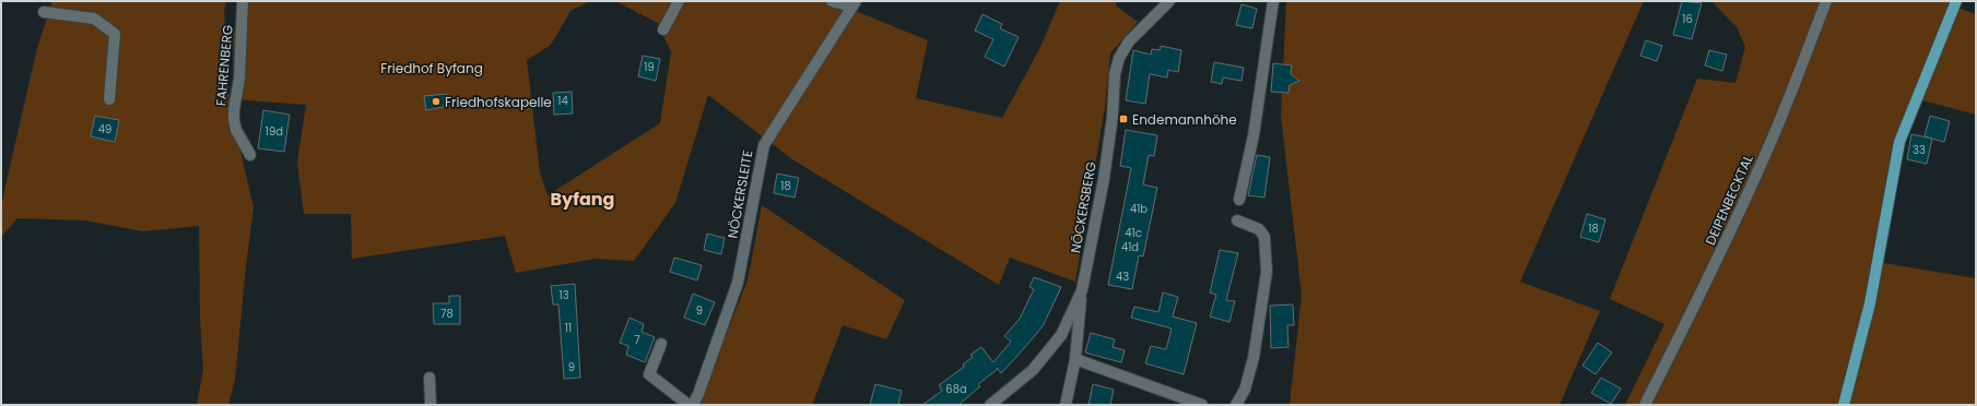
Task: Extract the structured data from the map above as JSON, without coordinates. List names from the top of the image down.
{
  "streets": {
    "street": [
      "FAHRENBERG",
      "NÖCKERSLEITE",
      "DEIPENBECKTAL",
      "NÖCKERSBERG"
    ]
  },
  "districts": ["Byfang"],
  "parks": ["Friedhof Byfang"],
  "places": {
    "other": ["Friedhofskapelle"],
    "transit": ["Endemannhöhe"]
  },
  "house_numbers": [
    "16",
    "19",
    "14",
    "49",
    "19d",
    "33",
    "18",
    "41b",
    "18",
    "41c",
    "41d",
    "43",
    "13",
    "9",
    "78",
    "11",
    "7",
    "9",
    "68a"
  ]
}
